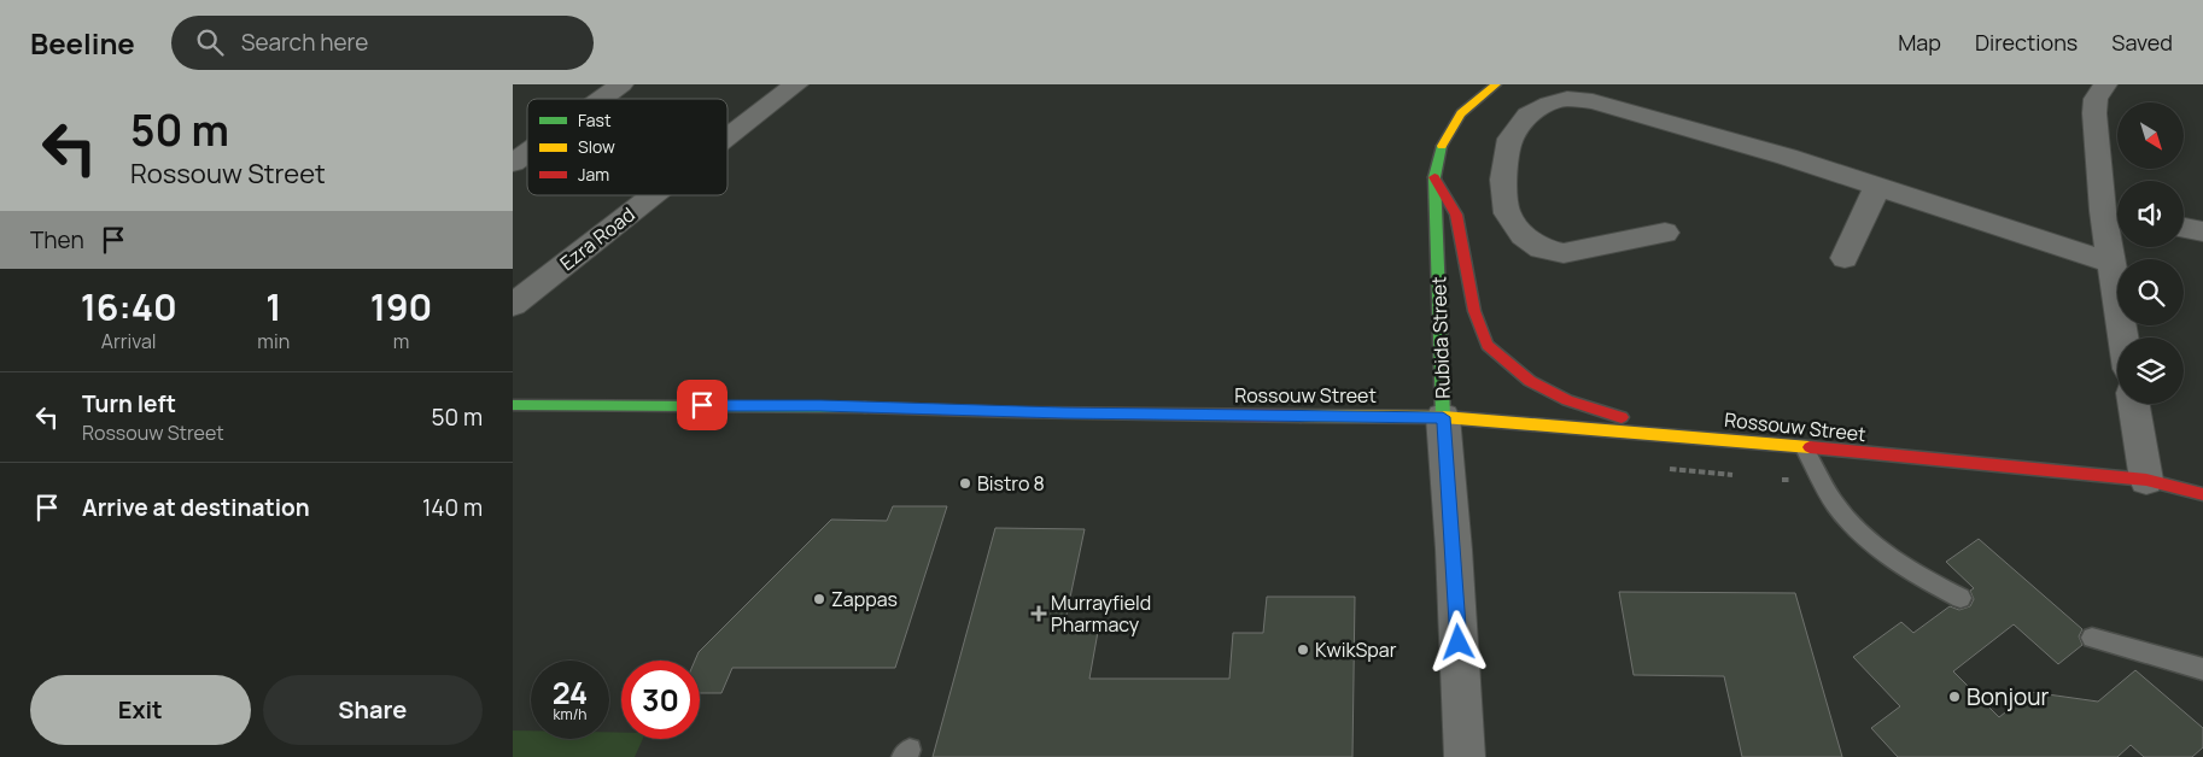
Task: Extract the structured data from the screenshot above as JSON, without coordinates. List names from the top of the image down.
{
  "streets": {
    "main road": ["Rubida Street", "Rossouw Street"],
    "street": ["Ezra Road"]
  },
  "crossings": [
    ["Rubida Street", "Rossouw Street"]
  ],
  "places": {
    "other": [
      "Bistro 8",
      "Zappas",
      "KwikSpar",
      "Bonjour"
    ],
    "health": ["Murrayfield Pharmacy"]
  },
  "legend": ["Fast", "Slow", "Jam"],
  "north": "bottom right",
  "page": {
    "header": "Beeline",
    "search": "Search here",
    "nav": ["Map", "Directions", "Saved"],
    "turn": ["50 m", "Rossouw Street"],
    "then": "Then",
    "eta": [
      "16:40",
      "Arrival",
      "1",
      "min",
      "190",
      "m"
    ],
    "list": [
      {
        "name": "Turn left",
        "note": "Rossouw Street",
        "value": "50 m"
      },
      {
        "name": "Arrive at destination",
        "value": "140 m"
      }
    ],
    "speed": "24 km/h",
    "limit": "30",
    "buttons": ["Exit", "Share"]
  }
}
